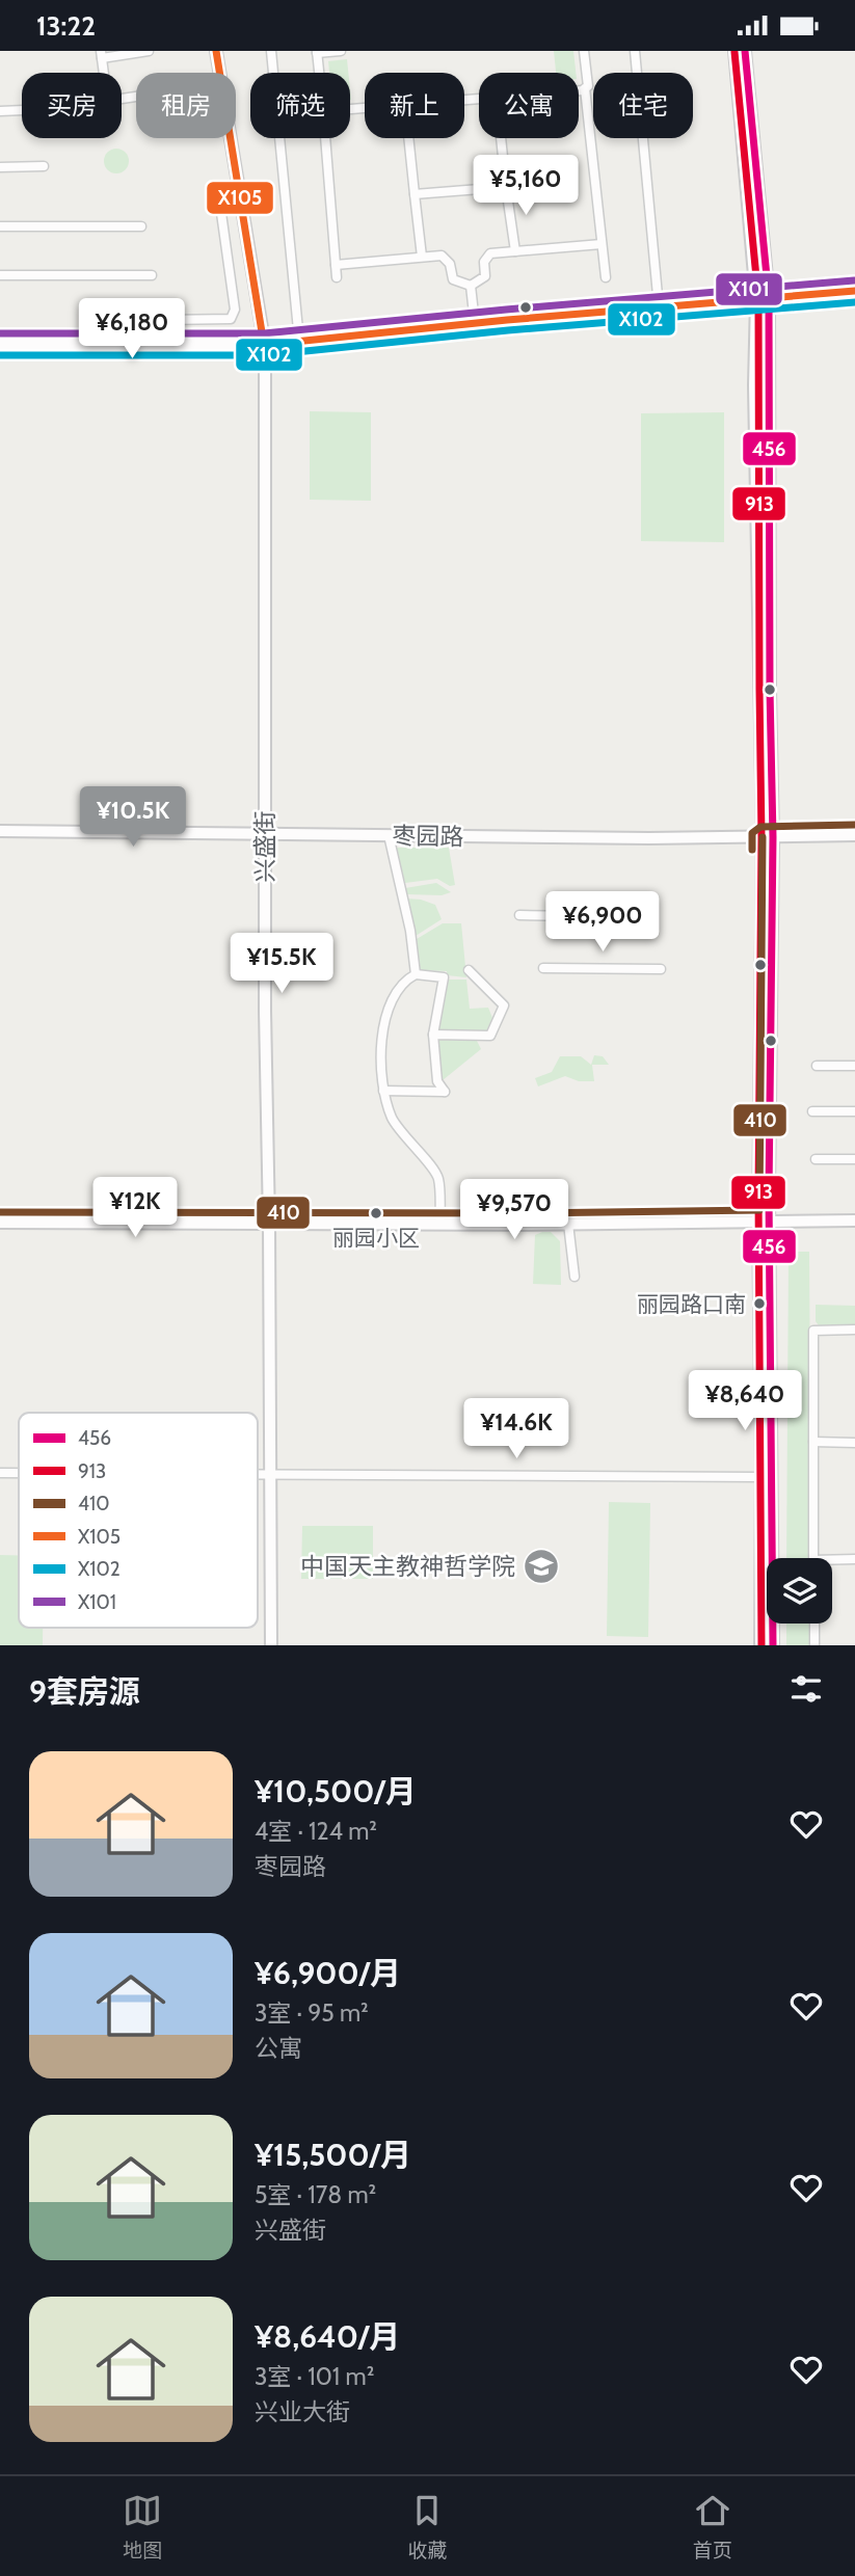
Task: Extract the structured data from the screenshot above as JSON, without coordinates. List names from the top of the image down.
{
  "streets": {
    "street": ["枣园路", "兴盛街"]
  },
  "crossings": [
    ["枣园路", "兴盛街"]
  ],
  "places": {
    "other": ["丽园小区", "丽园路口南"],
    "school or university": ["中国天主教神哲学院"]
  },
  "lines": [
    "transit line 456",
    "transit line X105",
    "transit line 913",
    "transit line X101",
    "transit line X102",
    "transit line 410"
  ],
  "legend": [
    "456",
    "913",
    "410",
    "X105",
    "X102",
    "X101"
  ],
  "page": {
    "status": "13:22",
    "chip": [
      "买房",
      "租房",
      "筛选",
      "新上",
      "公寓",
      "住宅"
    ],
    "price": [
      "¥5,160",
      "¥6,180",
      "¥10.5K",
      "¥6,900",
      "¥15.5K",
      "¥12K",
      "¥9,570",
      "¥8,640",
      "¥14.6K"
    ],
    "heading": "9套房源",
    "list": [
      {
        "name": "¥10,500/月",
        "note": "4室 · 124 m² · 枣园路"
      },
      {
        "name": "¥6,900/月",
        "note": "3室 · 95 m² · 公寓"
      },
      {
        "name": "¥15,500/月",
        "note": "5室 · 178 m² · 兴盛街"
      },
      {
        "name": "¥8,640/月",
        "note": "3室 · 101 m² · 兴业大街"
      }
    ],
    "tabs": ["地图", "收藏", "首页"]
  }
}
